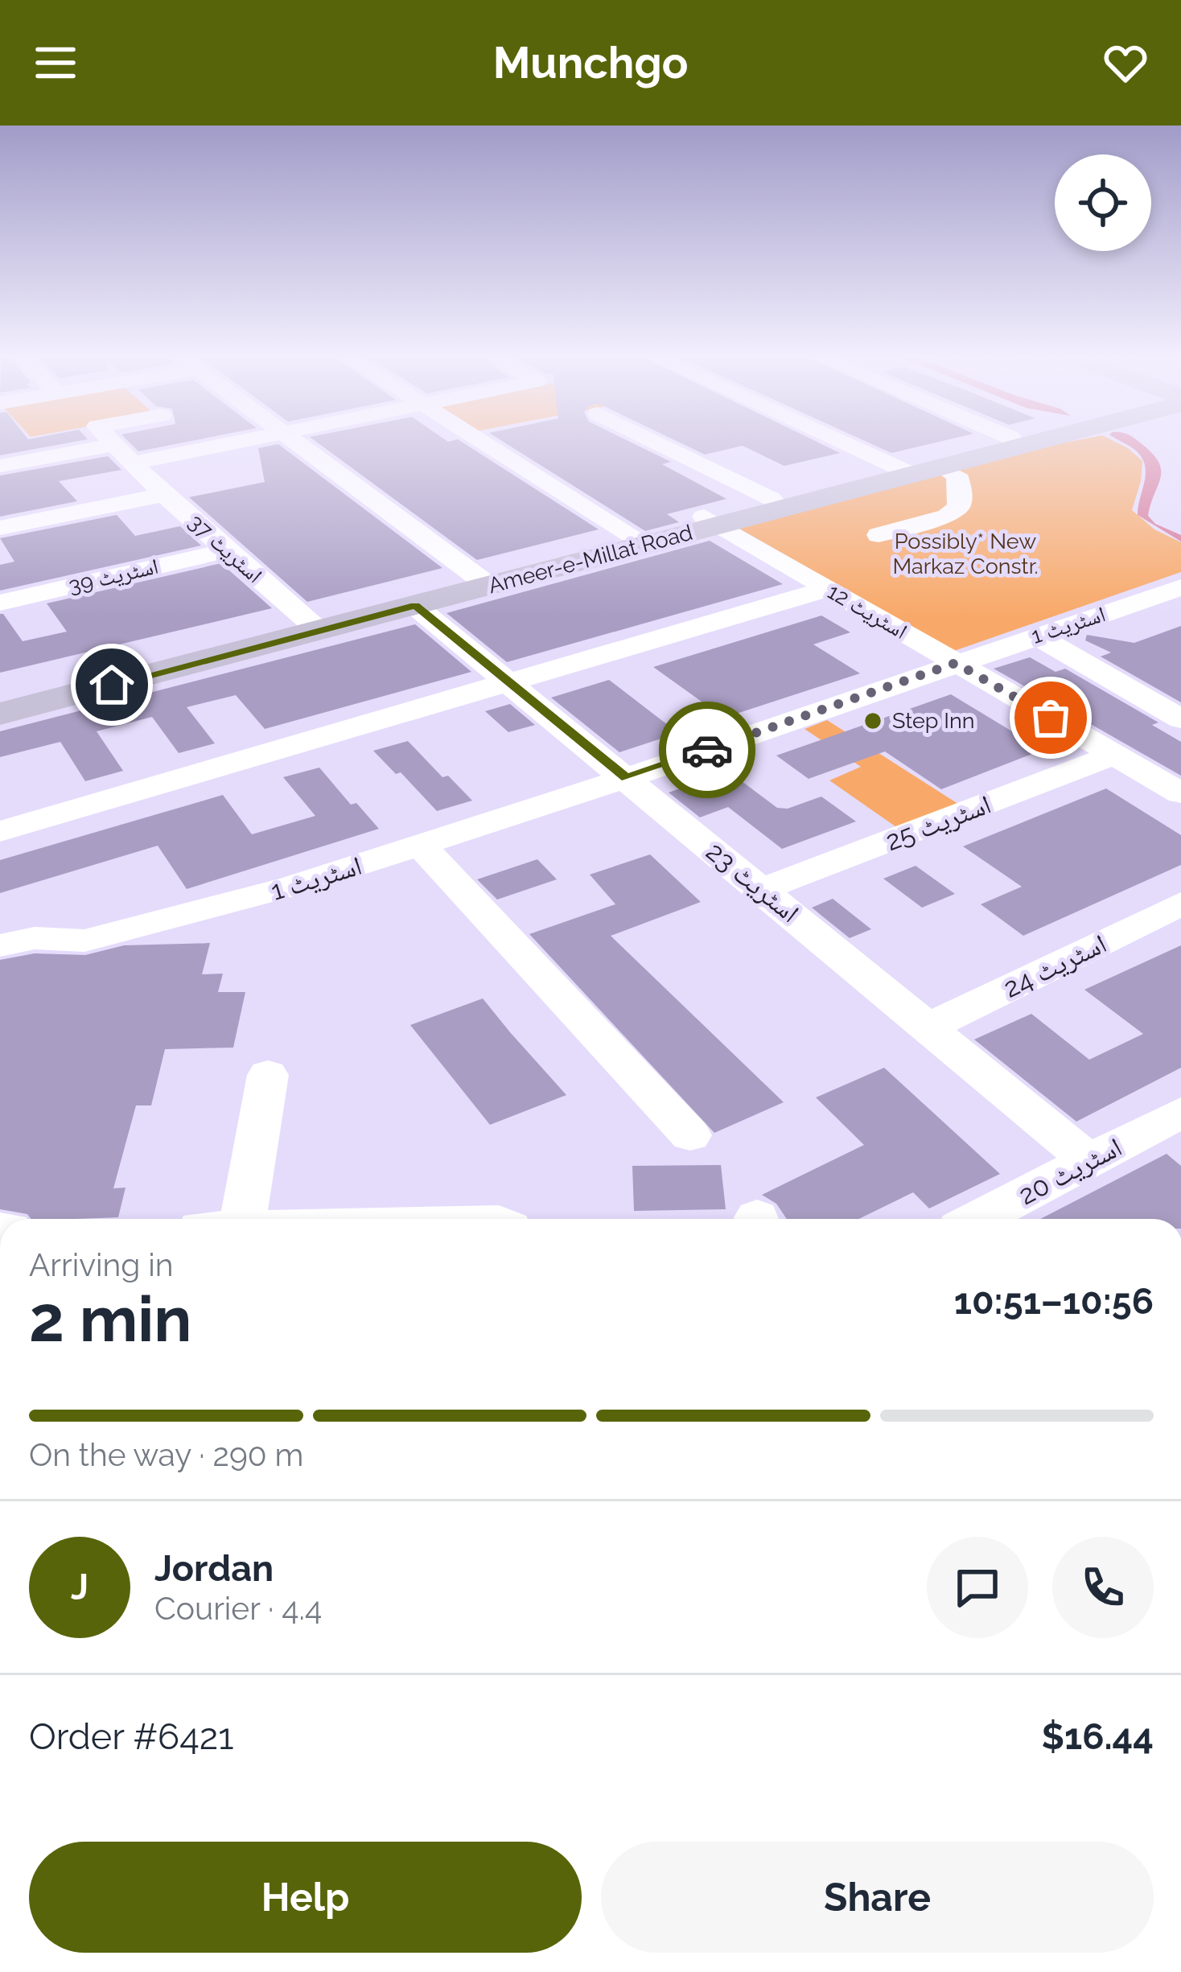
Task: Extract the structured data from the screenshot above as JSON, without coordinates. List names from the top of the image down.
{
  "streets": {
    "main road": ["Ameer-e-Millat Road"],
    "street": [
      "اسٹریٹ 37",
      "اسٹریٹ 39",
      "اسٹریٹ 12",
      "اسٹریٹ 1",
      "اسٹریٹ 25",
      "اسٹریٹ 23",
      "اسٹریٹ 24",
      "اسٹریٹ 20"
    ]
  },
  "crossings": [
    ["اسٹریٹ 37", "Ameer-e-Millat Road"],
    ["اسٹریٹ 37", "اسٹریٹ 39"],
    ["Ameer-e-Millat Road", "اسٹریٹ 12"],
    ["Ameer-e-Millat Road", "اسٹریٹ 23"],
    ["اسٹریٹ 12", "اسٹریٹ 1"],
    ["اسٹریٹ 12", "اسٹریٹ 25"],
    ["اسٹریٹ 1", "اسٹریٹ 23"],
    ["اسٹریٹ 25", "اسٹریٹ 23"],
    ["اسٹریٹ 23", "اسٹریٹ 24"],
    ["اسٹریٹ 23", "اسٹریٹ 20"]
  ],
  "parks": ["Possibly* New Markaz Constr."],
  "places": ["Step Inn"],
  "page": {
    "header": "Munchgo",
    "heading": ["2 min", "Arriving in", "10:51–10:56"],
    "panel": [
      "Jordan",
      "Courier · 4.4",
      "Order #6421",
      "$16.44"
    ],
    "bar": "On the way · 290 m",
    "round": "J",
    "buttons": ["Help", "Share"]
  }
}
